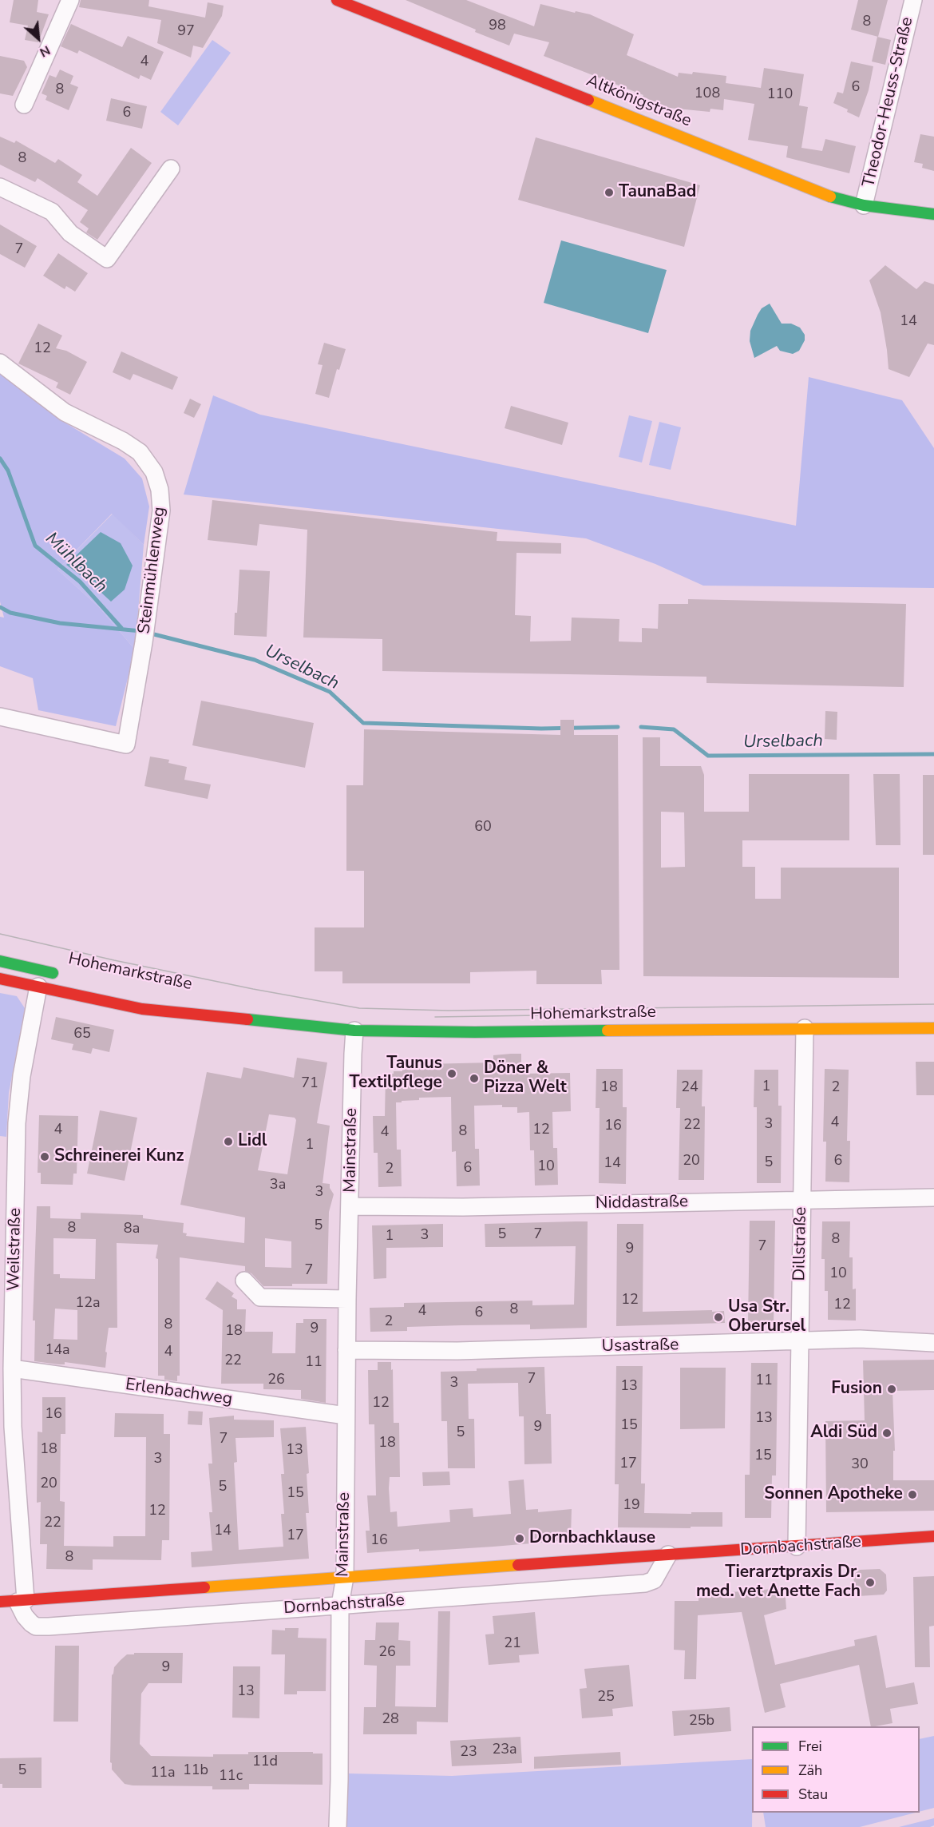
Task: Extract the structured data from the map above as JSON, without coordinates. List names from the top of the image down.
{
  "streets": {
    "street": [
      "Altkönigstraße",
      "Theodor-Heuss-Straße",
      "Steinmühlenweg",
      "Hohemarkstraße",
      "Mainstraße",
      "Niddastraße",
      "Dillstraße",
      "Weilstraße",
      "Usastraße",
      "Erlenbachweg",
      "Dornbachstraße"
    ]
  },
  "crossings": [
    ["Altkönigstraße", "Theodor-Heuss-Straße"],
    ["Hohemarkstraße", "Mainstraße"],
    ["Hohemarkstraße", "Dillstraße"],
    ["Hohemarkstraße", "Weilstraße"],
    ["Mainstraße", "Niddastraße"],
    ["Mainstraße", "Usastraße"],
    ["Mainstraße", "Erlenbachweg"],
    ["Mainstraße", "Dornbachstraße"],
    ["Niddastraße", "Dillstraße"],
    ["Dillstraße", "Usastraße"],
    ["Dillstraße", "Dornbachstraße"],
    ["Weilstraße", "Erlenbachweg"],
    ["Weilstraße", "Dornbachstraße"]
  ],
  "water": ["Mühlbach", "Urselbach"],
  "places": [
    "TaunaBad",
    "Taunus Textilpflege",
    "Döner & Pizza Welt",
    "Lidl",
    "Schreinerei Kunz",
    "Usa Str. Oberursel",
    "Fusion",
    "Aldi Süd",
    "Sonnen Apotheke",
    "Dornbachklause",
    "Tierarztpraxis Dr. med. vet Anette Fach"
  ],
  "house_numbers": [
    "8",
    "98",
    "97",
    "4",
    "6",
    "8",
    "108",
    "110",
    "6",
    "8",
    "7",
    "14",
    "12",
    "60",
    "65",
    "71",
    "1",
    "18",
    "24",
    "2",
    "4",
    "3",
    "22",
    "16",
    "4",
    "12",
    "8",
    "4",
    "1",
    "20",
    "6",
    "5",
    "14",
    "10",
    "6",
    "2",
    "3a",
    "3",
    "5",
    "8",
    "8a",
    "5",
    "7",
    "3",
    "1",
    "8",
    "7",
    "9",
    "7",
    "10",
    "12",
    "12a",
    "12",
    "8",
    "4",
    "6",
    "2",
    "8",
    "9",
    "18",
    "14a",
    "4",
    "22",
    "11",
    "7",
    "26",
    "11",
    "3",
    "13",
    "12",
    "16",
    "13",
    "15",
    "9",
    "5",
    "7",
    "18",
    "18",
    "13",
    "15",
    "3",
    "17",
    "30",
    "20",
    "5",
    "15",
    "19",
    "12",
    "22",
    "14",
    "17",
    "16",
    "8",
    "21",
    "26",
    "9",
    "13",
    "25",
    "28",
    "25b",
    "23a",
    "23",
    "11d",
    "5",
    "11b",
    "11a",
    "11c"
  ],
  "legend": ["Frei", "Zäh", "Stau"],
  "north": "bottom right"
}
